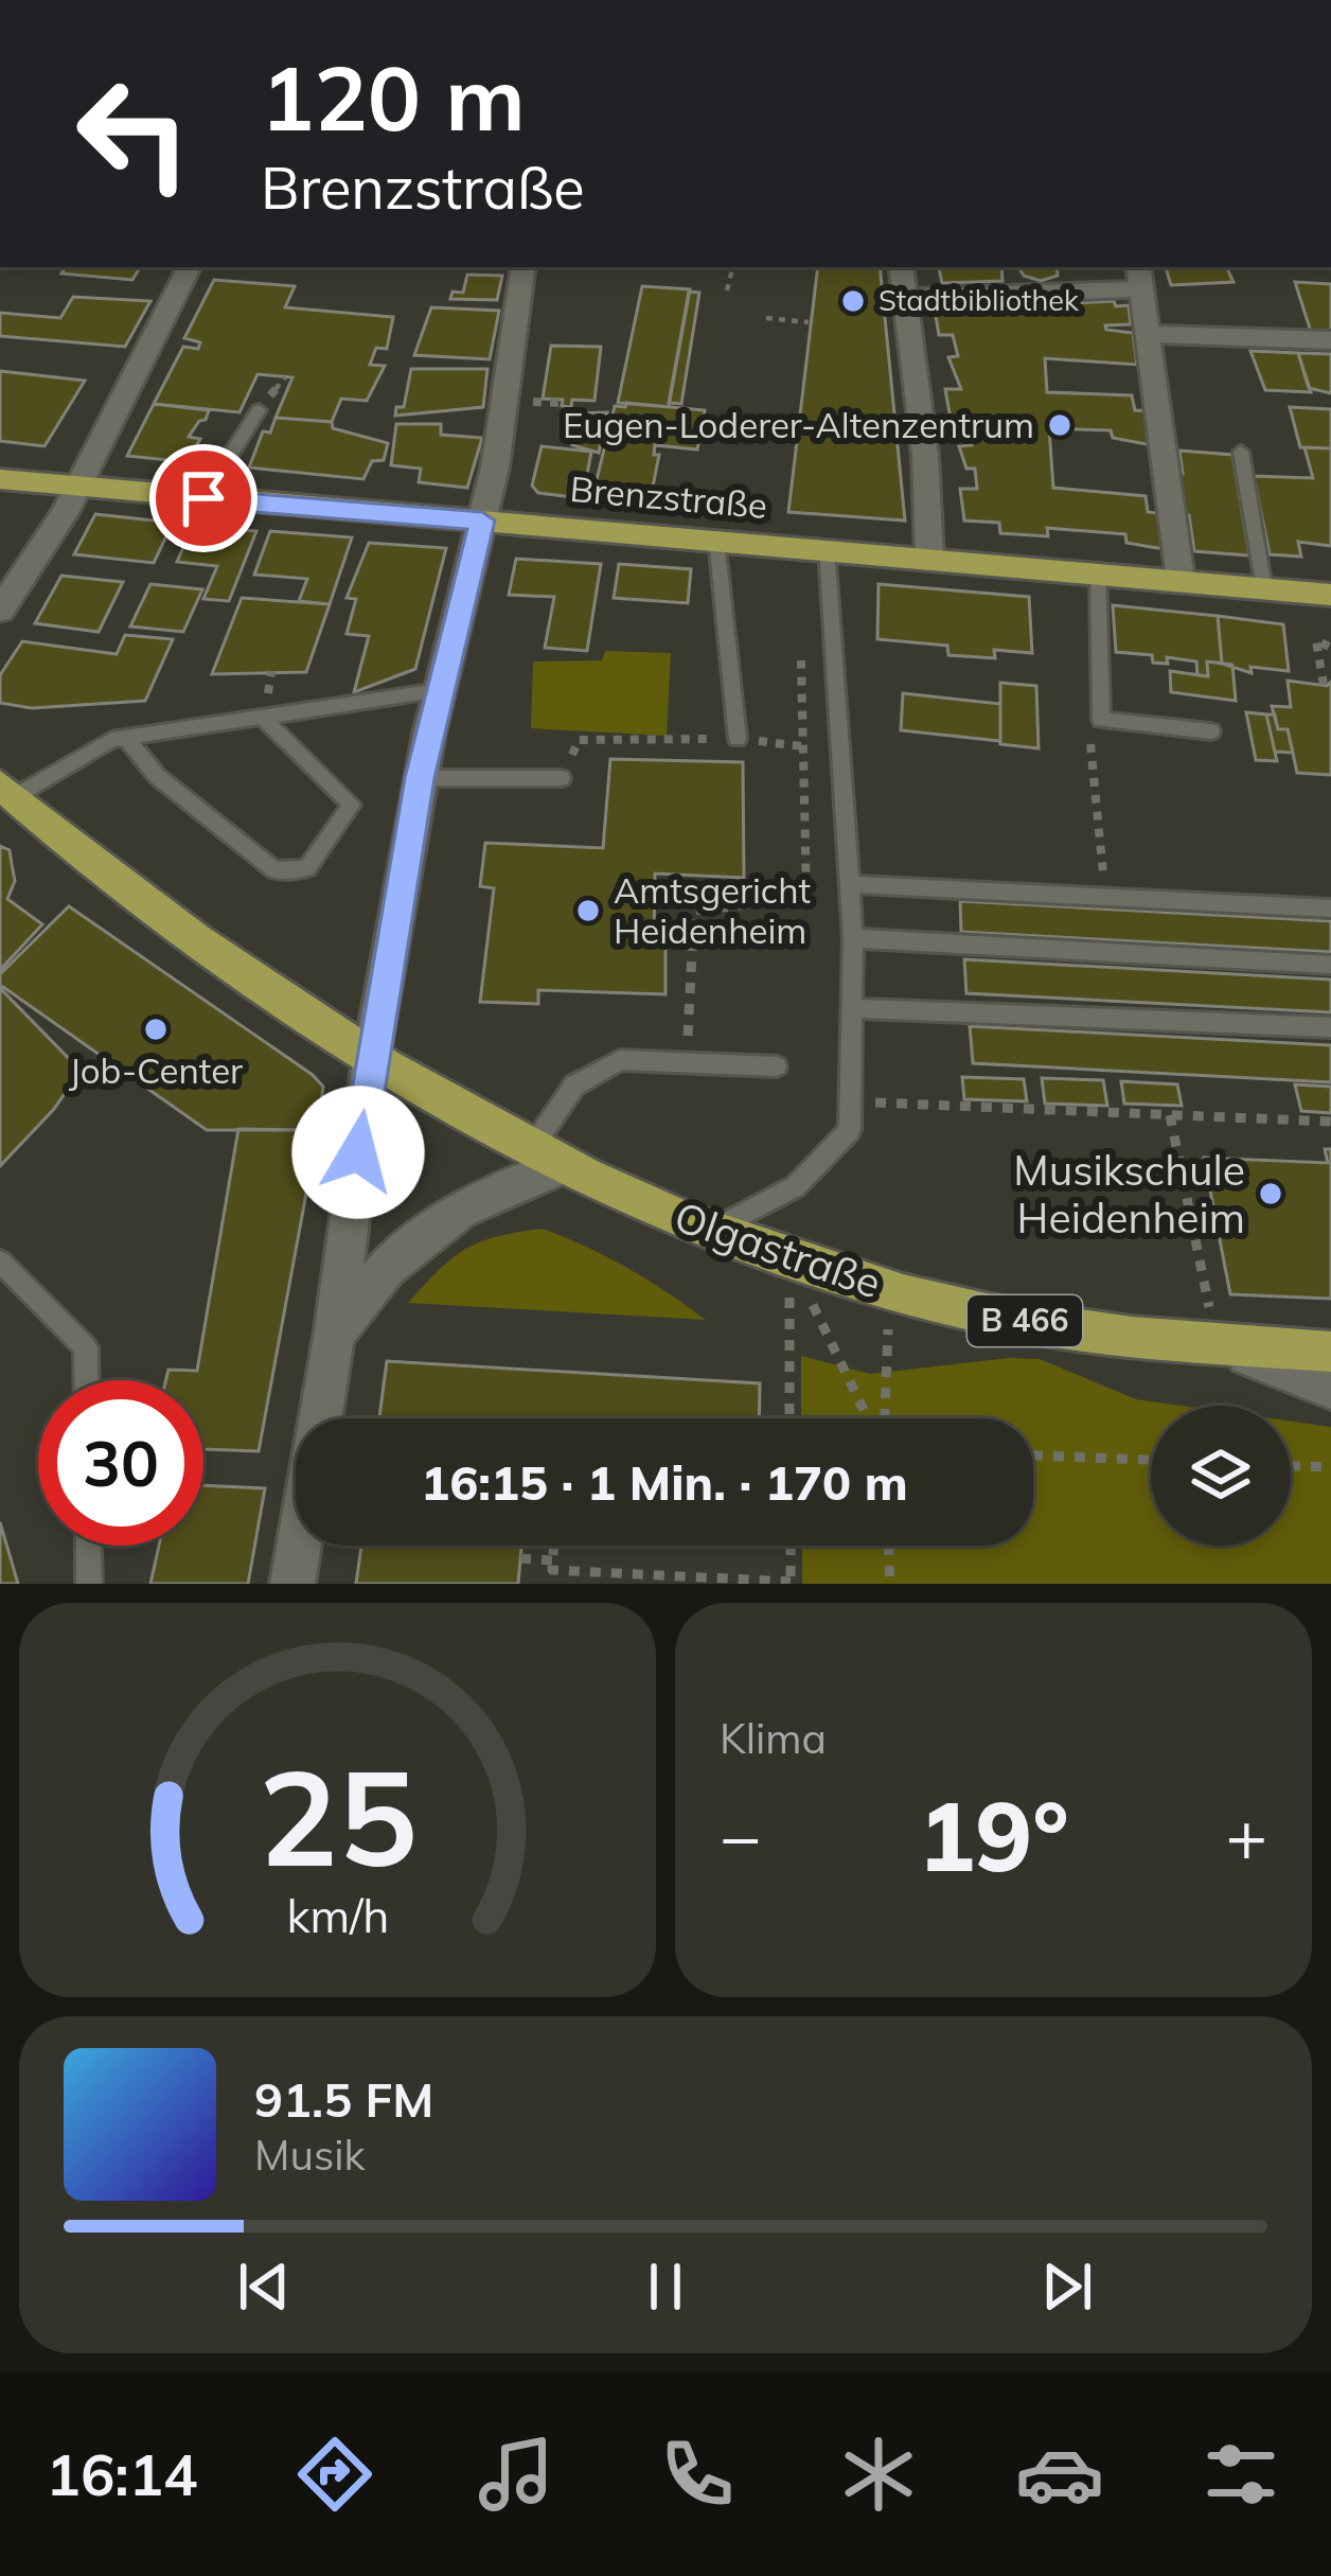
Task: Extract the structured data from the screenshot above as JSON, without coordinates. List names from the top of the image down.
{
  "streets": {
    "main road": ["Brenzstraße", "Olgastraße", "B 466"]
  },
  "crossings": [
    ["Olgastraße", "B 466"]
  ],
  "places": [
    "Stadtbibliothek",
    "Eugen-Loderer-Altenzentrum",
    "Amtsgericht Heidenheim",
    "Job-Center",
    "Musikschule Heidenheim"
  ],
  "page": {
    "turn": ["120 m", "Brenzstraße"],
    "limit": "30",
    "trip": "16:15 · 1 Min. · 170 m",
    "tile": "Klima",
    "heat": ["−", "19°", "+"],
    "song": ["91.5 FM", "Musik"],
    "tabs": "16:14",
    "gauge": ["25", "km/h"]
  }
}
